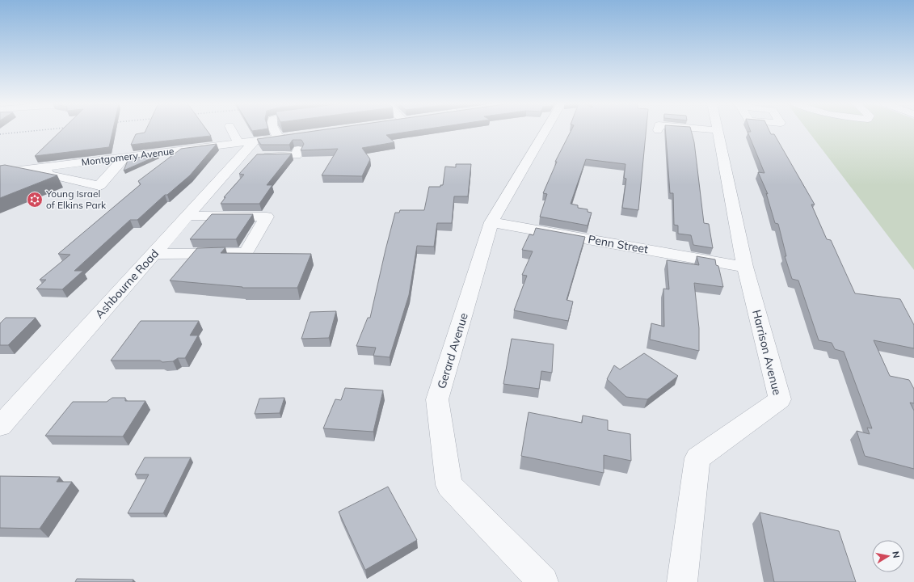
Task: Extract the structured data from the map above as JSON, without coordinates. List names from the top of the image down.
{
  "streets": {
    "street": [
      "Montgomery Avenue",
      "Penn Street",
      "Ashbourne Road",
      "Gerard Avenue",
      "Harrison Avenue"
    ]
  },
  "crossings": [
    ["Montgomery Avenue", "Ashbourne Road"],
    ["Penn Street", "Gerard Avenue"],
    ["Penn Street", "Harrison Avenue"]
  ],
  "places": {
    "synagogue": ["Young Israel of Elkins Park"]
  },
  "north": "right"
}
